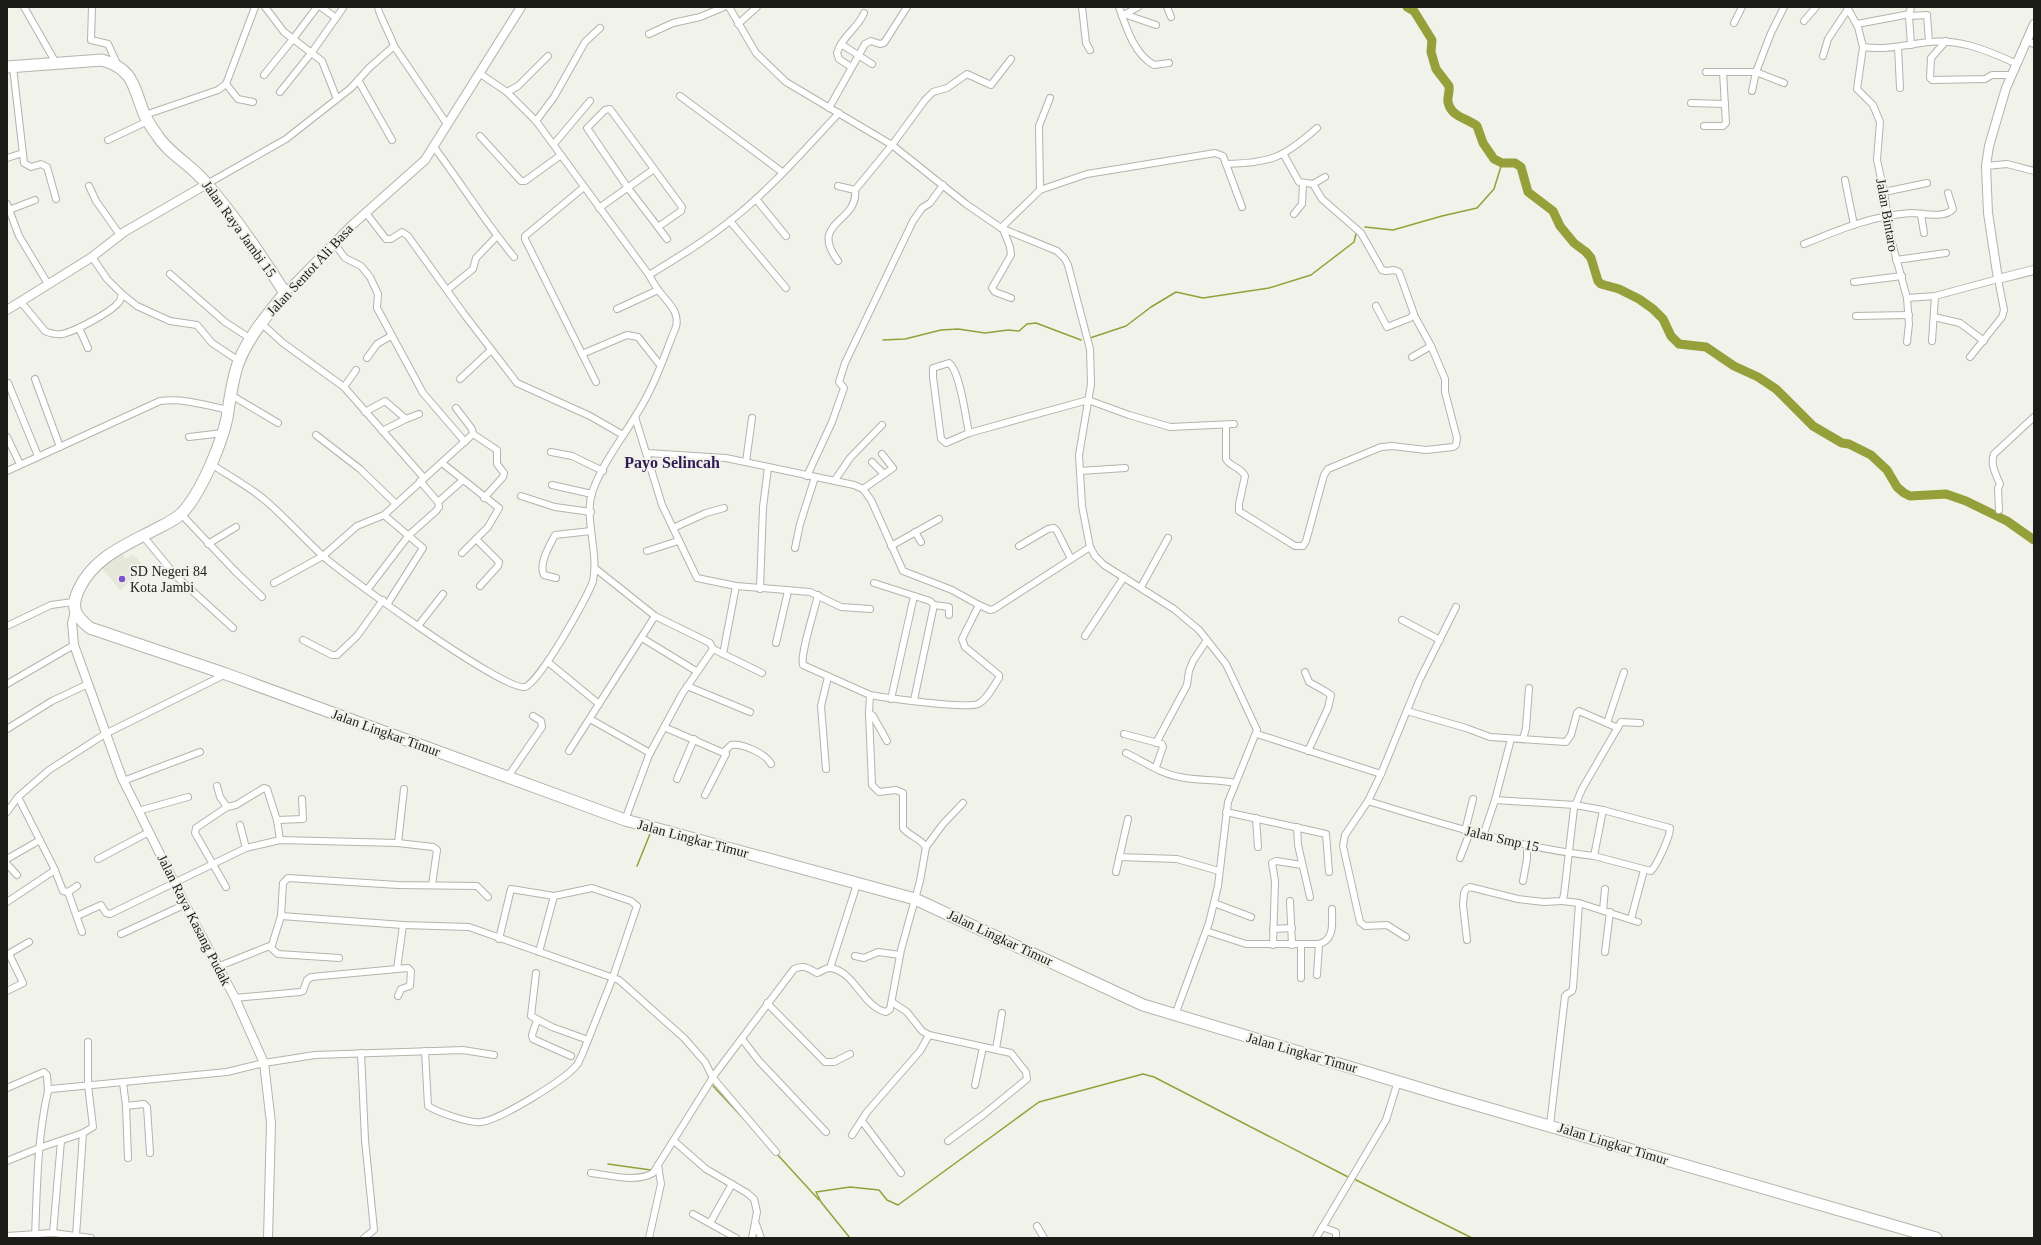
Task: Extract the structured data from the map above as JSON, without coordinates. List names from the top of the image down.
{
  "streets": {
    "highway": ["Jalan Raya Jambi 15", "Jalan Sentot Ali Basa", "Jalan Lingkar Timur"],
    "street": ["Jalan Bintaro", "Jalan Smp 15", "Jalan Raya Kasang Pudak"]
  },
  "crossings": [
    ["Jalan Raya Jambi 15", "Jalan Sentot Ali Basa"],
    ["Jalan Sentot Ali Basa", "Jalan Lingkar Timur"],
    ["Jalan Sentot Ali Basa", "Jalan Raya Kasang Pudak"],
    ["Jalan Lingkar Timur", "Jalan Raya Kasang Pudak"]
  ],
  "districts": ["Payo Selincah"],
  "places": ["SD Negeri 84 Kota Jambi"]
}
